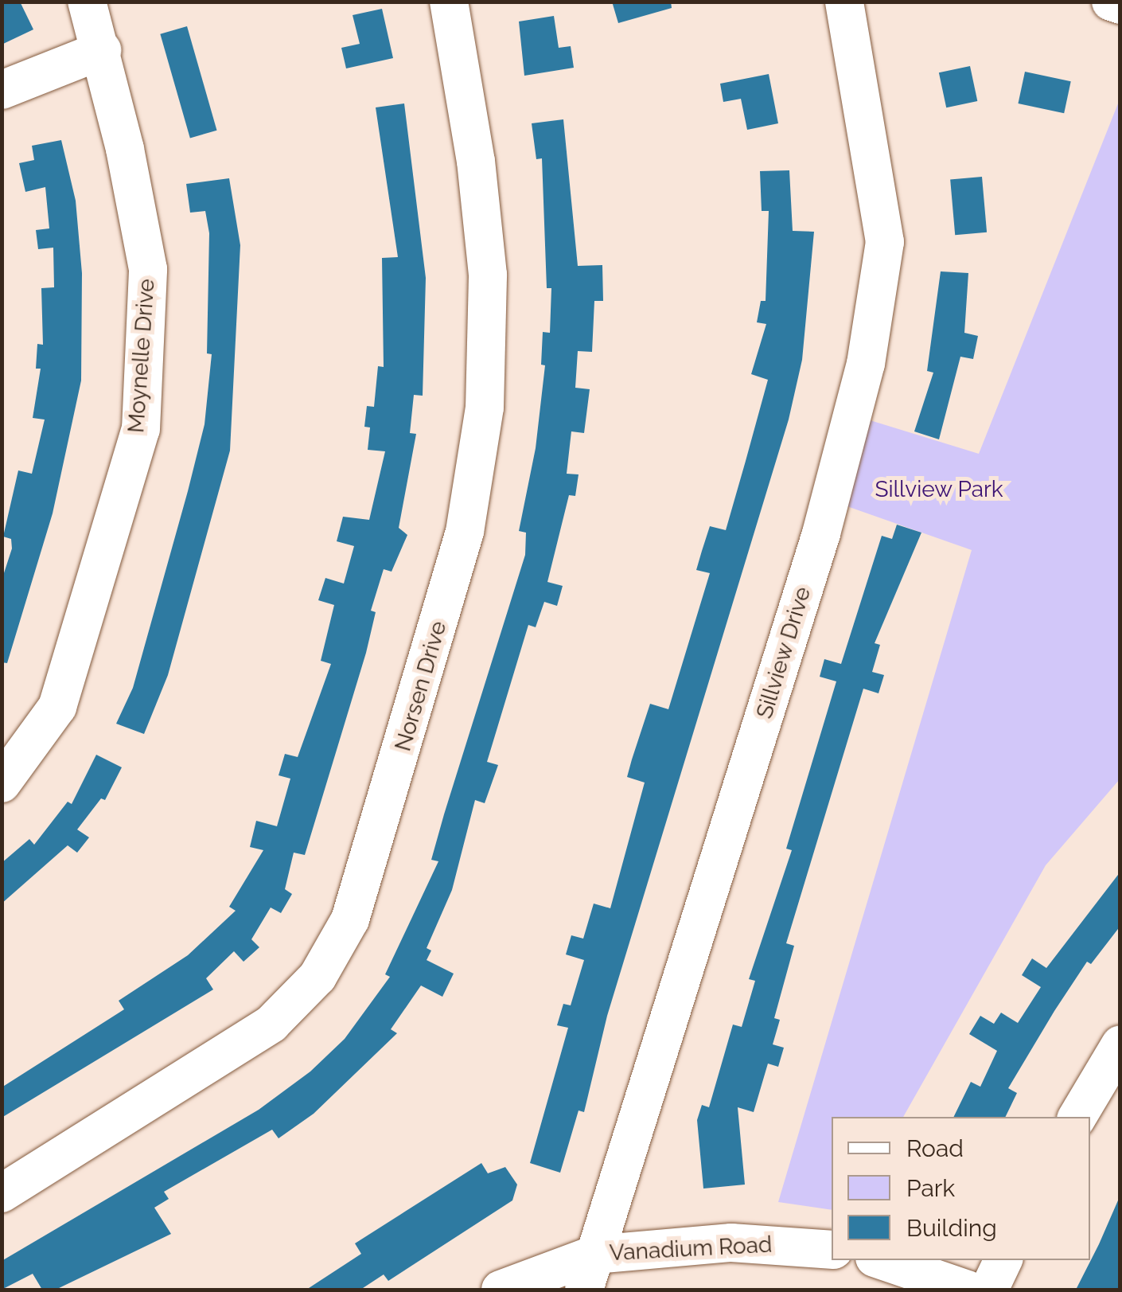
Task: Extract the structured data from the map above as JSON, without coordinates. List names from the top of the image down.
{
  "streets": {
    "street": [
      "Moynelle Drive",
      "Sillview Drive",
      "Norsen Drive",
      "Vanadium Road"
    ]
  },
  "crossings": [
    ["Sillview Drive", "Vanadium Road"]
  ],
  "parks": ["Sillview Park"],
  "legend": ["Road", "Park", "Building"]
}
